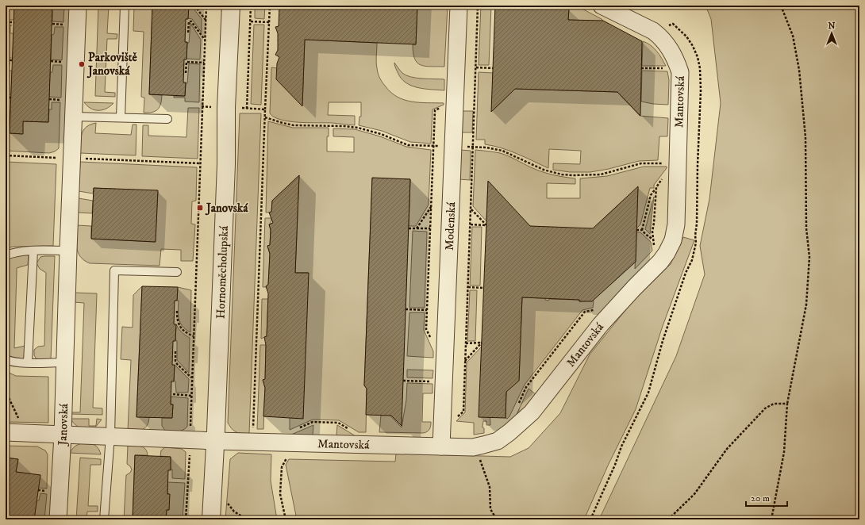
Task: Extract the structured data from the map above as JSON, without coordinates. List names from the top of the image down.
{
  "streets": {
    "street": [
      "Mantovská",
      "Modenská",
      "Hornoměcholupská",
      "Janovská"
    ]
  },
  "crossings": [
    ["Mantovská", "Modenská"],
    ["Mantovská", "Hornoměcholupská"],
    ["Mantovská", "Janovská"]
  ],
  "places": {
    "other": ["Parkoviště Janovská"],
    "transit": ["Janovská"]
  },
  "scale_bar": "20 m",
  "north": "top"
}
